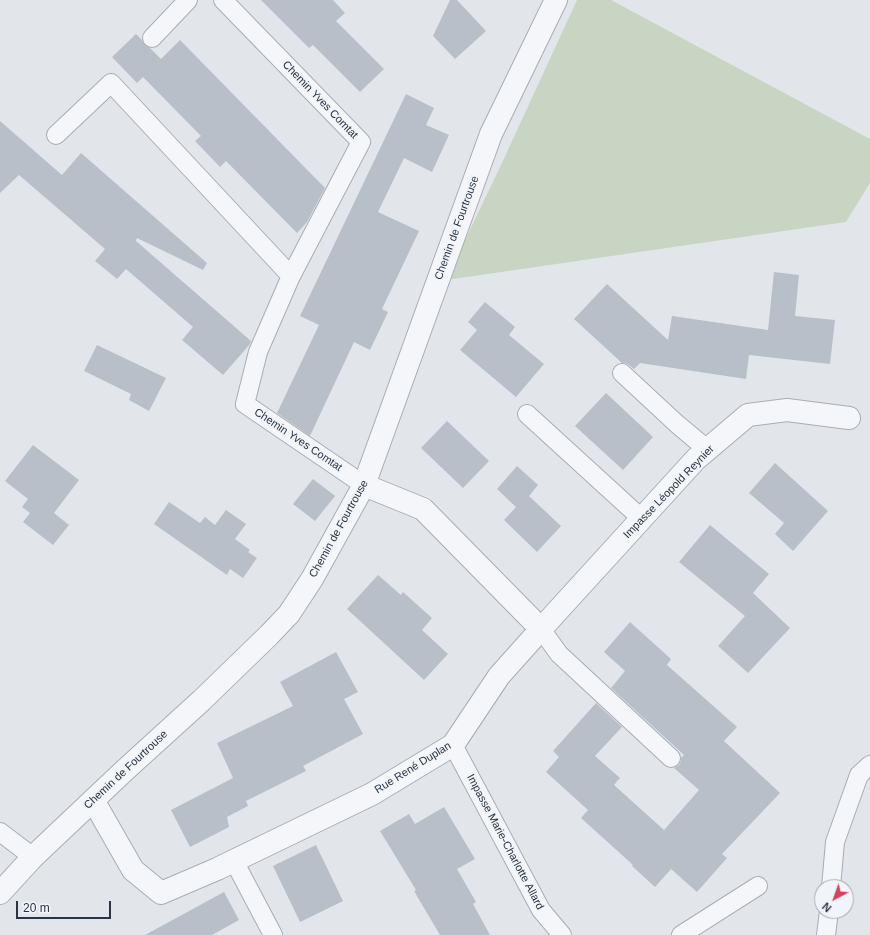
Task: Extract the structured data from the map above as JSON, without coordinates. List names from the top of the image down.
{
  "streets": {
    "street": ["Chemin de Fourtrouse", "Impasse Léopold Reynier", "Rue René Duplan"],
    "lane": ["Chemin Yves Comtat", "Impasse Marie-Charlotte Allard"]
  },
  "crossings": [
    ["Chemin Yves Comtat", "Chemin de Fourtrouse"],
    ["Chemin de Fourtrouse", "Rue René Duplan"],
    ["Impasse Léopold Reynier", "Rue René Duplan"],
    ["Rue René Duplan", "Impasse Marie-Charlotte Allard"]
  ],
  "scale_bar": "20 m",
  "north": "bottom left"
}
